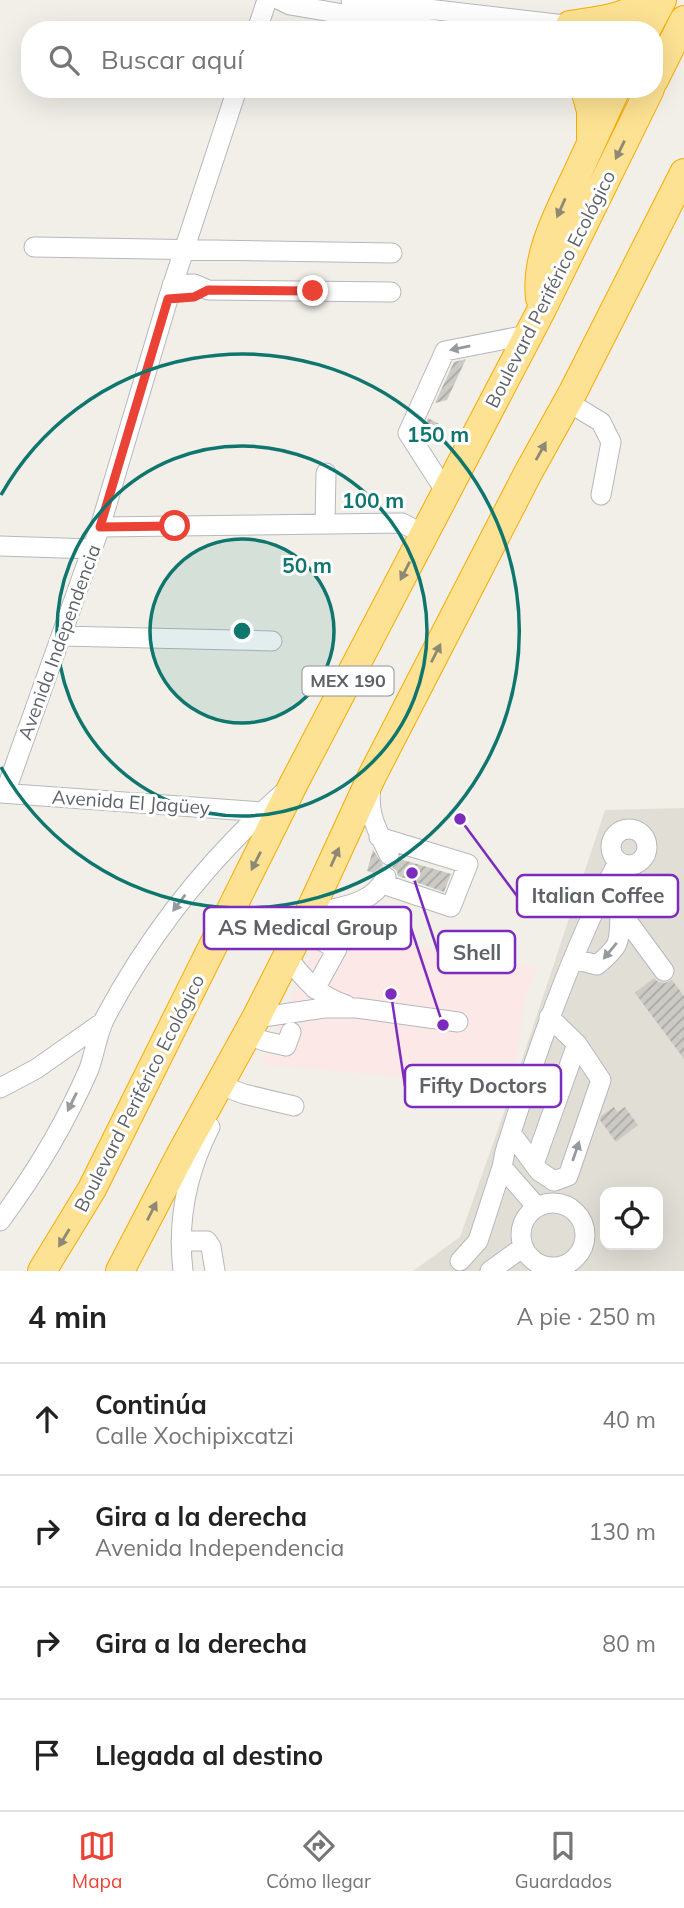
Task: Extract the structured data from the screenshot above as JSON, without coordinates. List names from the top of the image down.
{
  "streets": {
    "highway": ["Boulevard Periférico Ecológico", "MEX 190"],
    "street": ["Avenida Independencia", "Avenida El Jagüey"]
  },
  "crossings": [
    ["Avenida Independencia", "Avenida El Jagüey"]
  ],
  "places": [
    "Italian Coffee",
    "Shell",
    "Fifty Doctors",
    "AS Medical Group"
  ],
  "page": {
    "search": "Buscar aquí",
    "heading": ["4 min", "A pie · 250 m"],
    "list": [
      ["Continúa", "Calle Xochipixcatzi", "40 m"],
      ["Gira a la derecha", "Avenida Independencia", "130 m"],
      ["Gira a la derecha", "80 m"],
      "Llegada al destino"
    ],
    "nav": ["Mapa", "Cómo llegar", "Guardados"]
  },
  "rings": ["150 m", "100 m", "50 m"]
}
